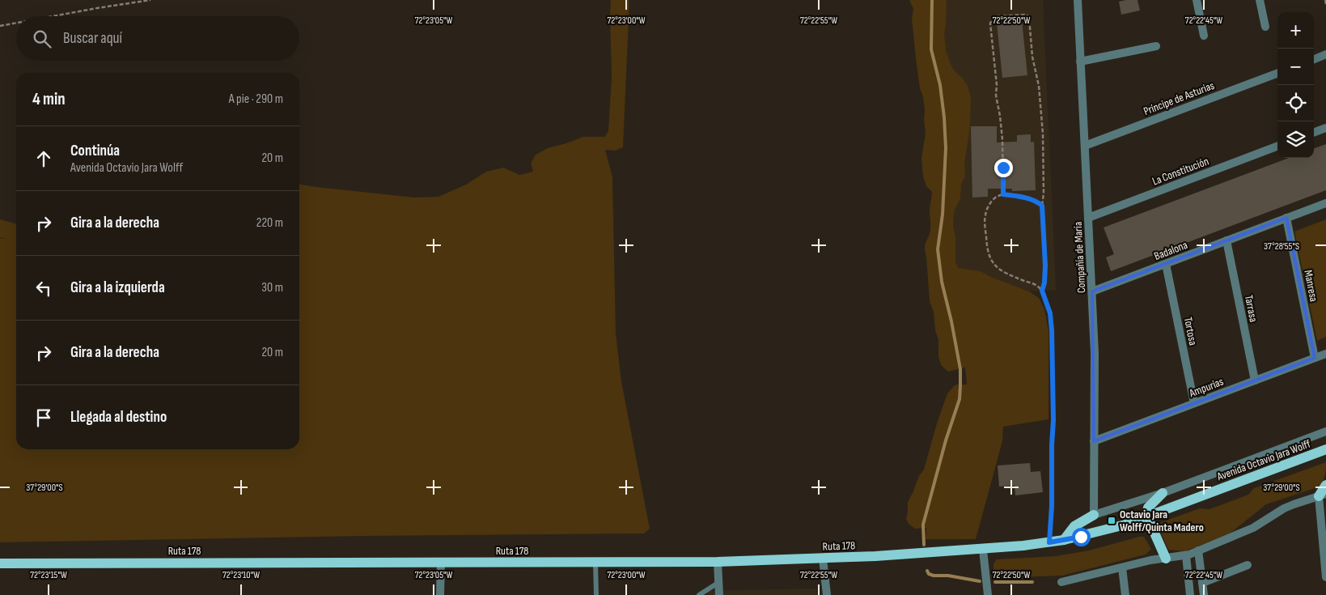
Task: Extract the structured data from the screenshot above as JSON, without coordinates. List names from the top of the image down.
{
  "streets": {
    "main road": ["Avenida Octavio Jara Wolff", "Ruta 178"],
    "street": [
      "Príncipe de Asturias",
      "La Constitución",
      "Badalona",
      "Compañía de María",
      "Manresa",
      "Tarrasa",
      "Tortosa",
      "Ampurias"
    ]
  },
  "crossings": [
    ["Príncipe de Asturias", "Compañía de María"],
    ["La Constitución", "Compañía de María"],
    ["Badalona", "Compañía de María"],
    ["Badalona", "Manresa"],
    ["Badalona", "Tarrasa"],
    ["Badalona", "Tortosa"],
    ["Compañía de María", "Ampurias"],
    ["Compañía de María", "Avenida Octavio Jara Wolff"],
    ["Manresa", "Ampurias"],
    ["Tarrasa", "Ampurias"],
    ["Tortosa", "Ampurias"],
    ["Avenida Octavio Jara Wolff", "Ruta 178"]
  ],
  "places": {
    "transit": ["Octavio Jara Wolff/Quinta Madero"]
  },
  "page": {
    "map_buttons": ["+", "−"],
    "search": "Buscar aquí",
    "heading": ["4 min", "A pie · 290 m"],
    "list": [
      ["Continúa", "Avenida Octavio Jara Wolff", "20 m"],
      ["Gira a la derecha", "220 m"],
      ["Gira a la izquierda", "30 m"],
      ["Gira a la derecha", "20 m"],
      "Llegada al destino"
    ]
  },
  "coordinates": [
    "72°23'05\"W",
    "72°23'00\"W",
    "72°22'55\"W",
    "72°22'50\"W",
    "72°22'45\"W",
    "37°28'55\"S",
    "37°29'00\"S",
    "72°23'15\"W",
    "72°23'10\"W"
  ]
}
